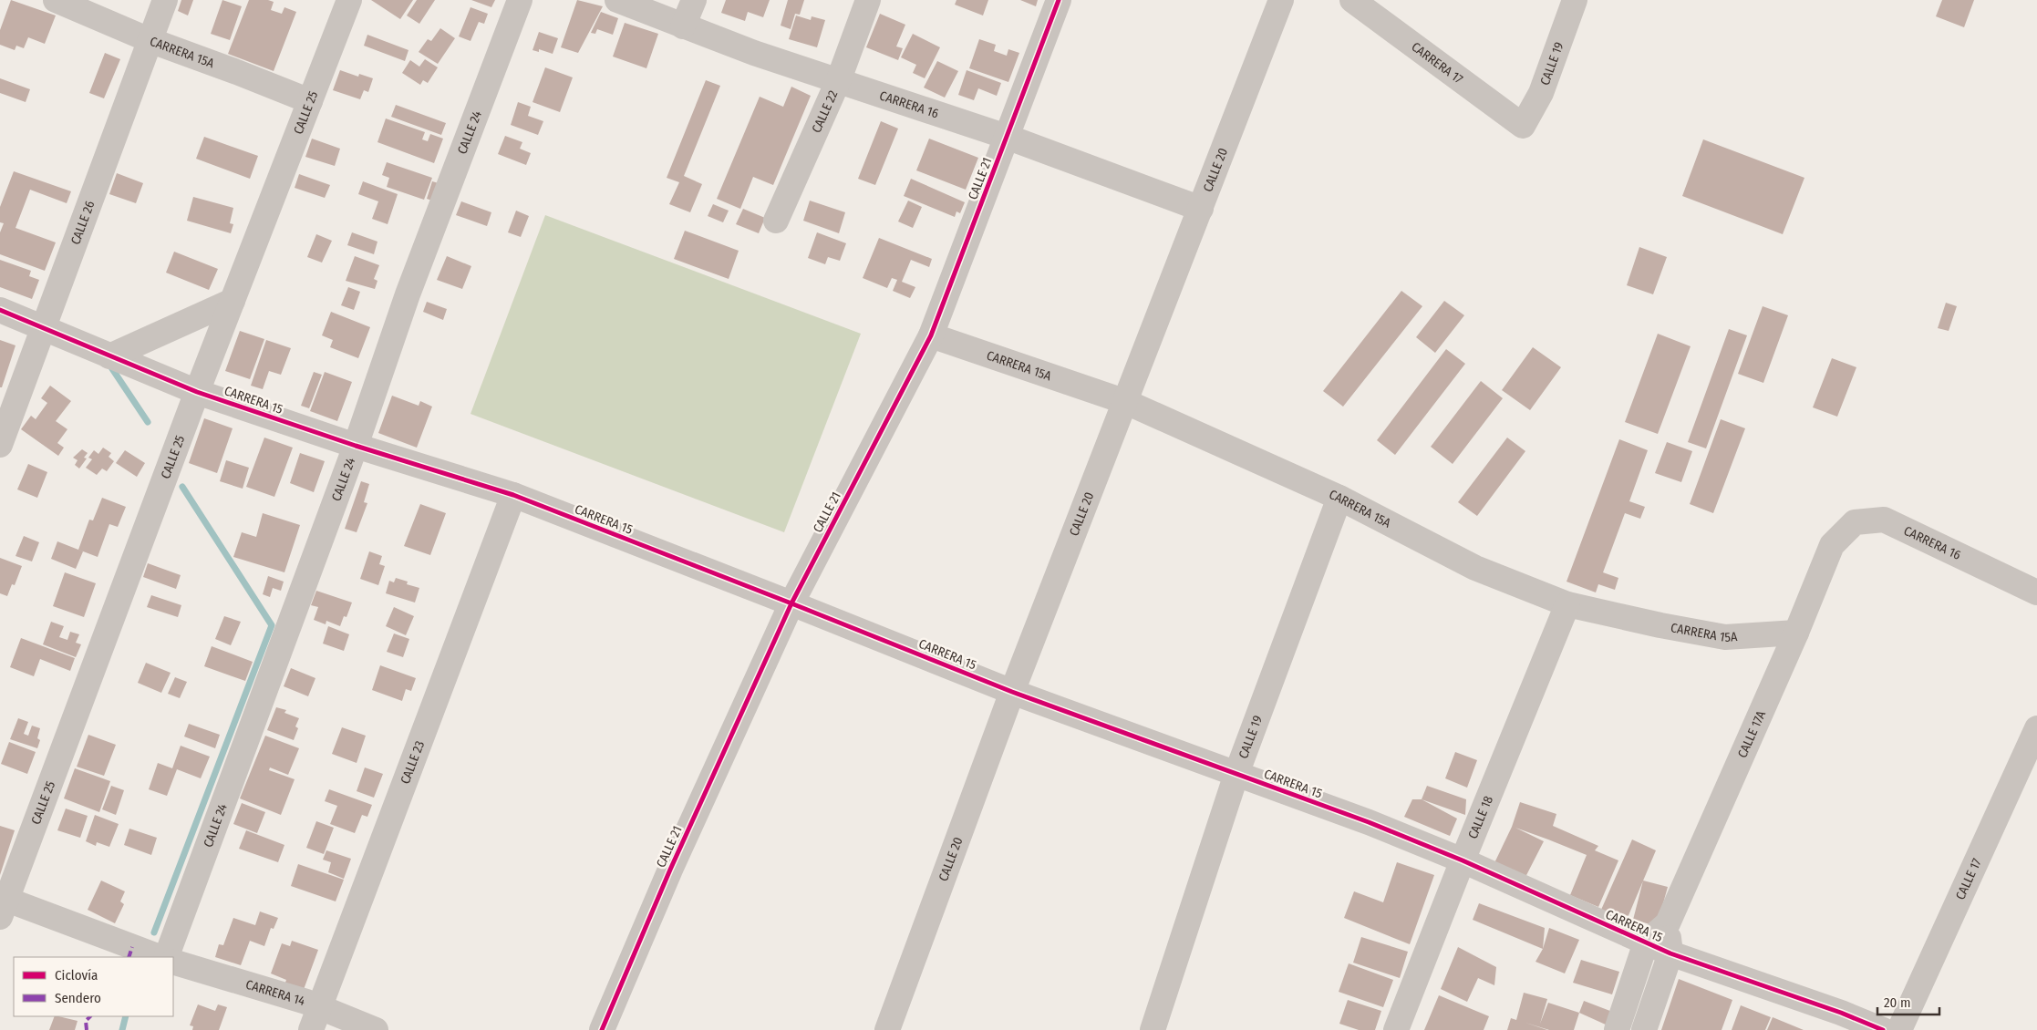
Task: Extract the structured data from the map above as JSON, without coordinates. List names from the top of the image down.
{
  "streets": {
    "street": [
      "CARRERA 15A",
      "CARRERA 17",
      "CALLE 19",
      "CARRERA 16",
      "CALLE 22",
      "CALLE 25",
      "CALLE 24",
      "CALLE 20",
      "CALLE 21",
      "CALLE 26",
      "CARRERA 15",
      "CALLE 17A",
      "CALLE 23",
      "CALLE 18",
      "CALLE 17",
      "CARRERA 14"
    ]
  },
  "crossings": [
    ["CARRERA 15A", "CALLE 19"],
    ["CARRERA 15A", "CALLE 25"],
    ["CARRERA 15A", "CALLE 20"],
    ["CARRERA 15A", "CALLE 21"],
    ["CARRERA 15A", "CALLE 26"],
    ["CARRERA 15A", "CALLE 17A"],
    ["CARRERA 15A", "CALLE 18"],
    ["CARRERA 17", "CALLE 19"],
    ["CALLE 19", "CARRERA 15"],
    ["CARRERA 16", "CALLE 22"],
    ["CARRERA 16", "CALLE 20"],
    ["CARRERA 16", "CALLE 21"],
    ["CARRERA 16", "CALLE 17A"],
    ["CALLE 25", "CARRERA 15"],
    ["CALLE 24", "CARRERA 15"],
    ["CALLE 20", "CARRERA 15"],
    ["CALLE 21", "CARRERA 15"],
    ["CALLE 26", "CARRERA 15"],
    ["CARRERA 15", "CALLE 17A"],
    ["CARRERA 15", "CALLE 23"],
    ["CARRERA 15", "CALLE 18"],
    ["CALLE 23", "CARRERA 14"]
  ],
  "legend": ["Ciclovía", "Sendero"],
  "scale_bar": "20 m"
}
